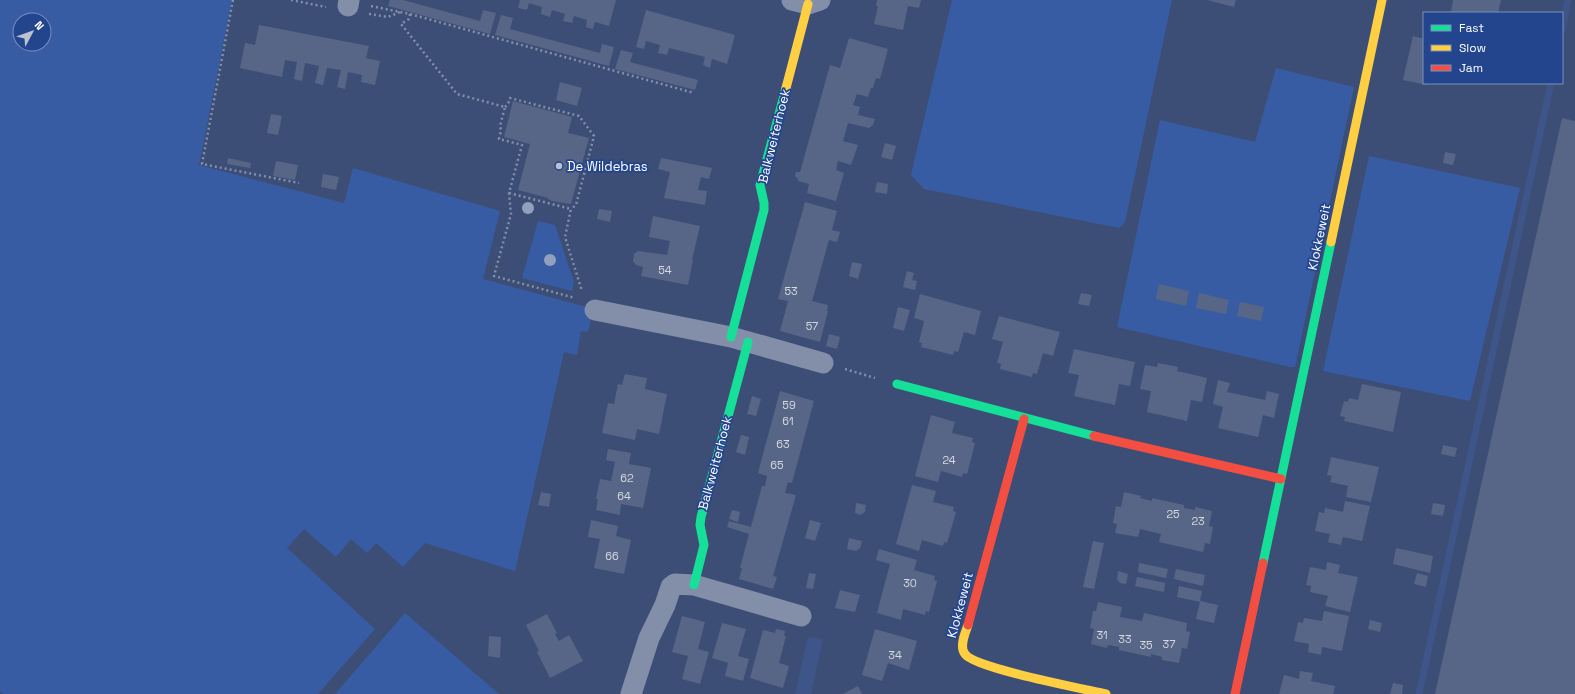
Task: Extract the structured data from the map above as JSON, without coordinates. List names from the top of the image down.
{
  "streets": {
    "street": ["Balkweiterhoek", "Klokkeweit"]
  },
  "places": ["De Wildebras"],
  "house_numbers": [
    "54",
    "53",
    "57",
    "59",
    "61",
    "63",
    "24",
    "65",
    "62",
    "64",
    "25",
    "23",
    "66",
    "30",
    "31",
    "33",
    "37",
    "35",
    "34"
  ],
  "legend": ["Fast", "Slow", "Jam"],
  "north": "top right"
}
